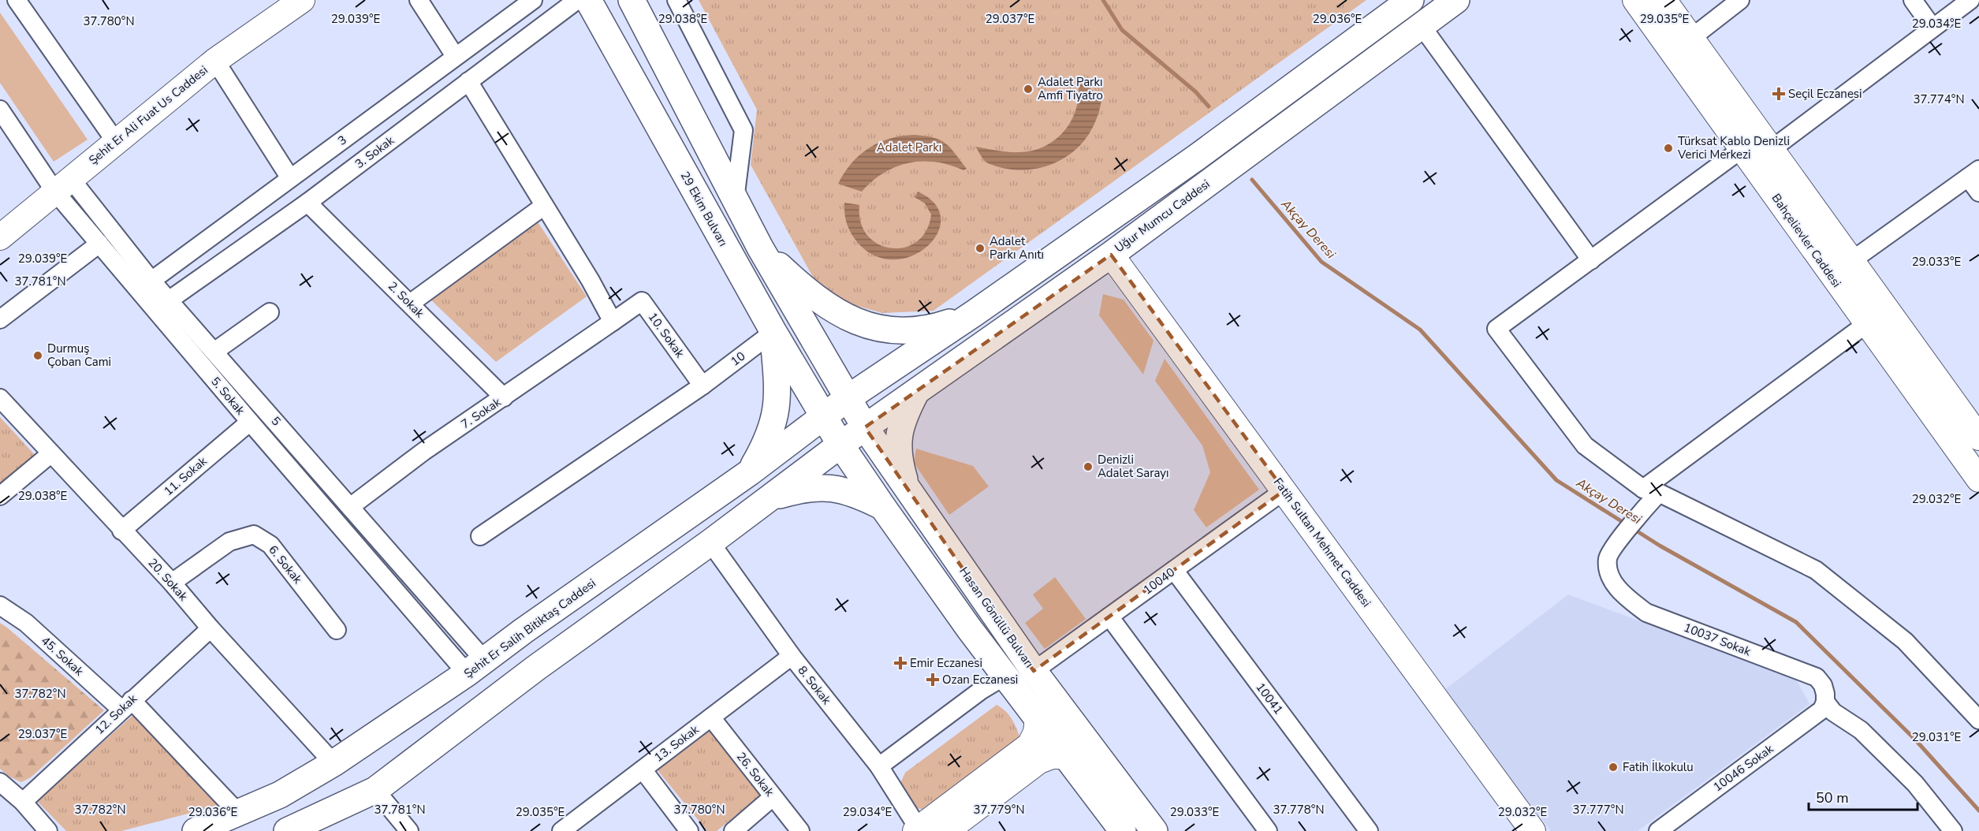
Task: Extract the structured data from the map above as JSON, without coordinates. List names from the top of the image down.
{
  "streets": {
    "main road": [
      "29 Ekim Bulvarı",
      "Uğur Mumcu Caddesi",
      "Hasan Gönüllü Bulvarı",
      "Şehit Er Salih Bitiktaş Caddesi"
    ],
    "street": [
      "Şehit Er Ali Fuat Us Caddesi",
      "3",
      "3. Sokak",
      "Bahçelievler Caddesi",
      "2. Sokak",
      "10. Sokak",
      "10",
      "5. Sokak",
      "7. Sokak",
      "5",
      "11. Sokak",
      "Fatih Sultan Mehmet Caddesi",
      "6. Sokak",
      "20. Sokak",
      "10040",
      "10037 Sokak",
      "45. Sokak",
      "8. Sokak",
      "10041",
      "12. Sokak",
      "13. Sokak",
      "10046 Sokak",
      "26. Sokak"
    ]
  },
  "crossings": [
    ["Şehit Er Ali Fuat Us Caddesi", "5. Sokak"],
    ["Şehit Er Ali Fuat Us Caddesi", "5"],
    ["3", "5"],
    ["3. Sokak", "2. Sokak"],
    ["3. Sokak", "5"],
    ["29 Ekim Bulvarı", "10"],
    ["29 Ekim Bulvarı", "Şehit Er Salih Bitiktaş Caddesi"],
    ["Uğur Mumcu Caddesi", "Fatih Sultan Mehmet Caddesi"],
    ["Uğur Mumcu Caddesi", "Hasan Gönüllü Bulvarı"],
    ["2. Sokak", "7. Sokak"],
    ["10. Sokak", "10"],
    ["10. Sokak", "7. Sokak"],
    ["5. Sokak", "5"],
    ["5. Sokak", "11. Sokak"],
    ["5. Sokak", "Şehit Er Salih Bitiktaş Caddesi"],
    ["7. Sokak", "5"],
    ["5", "Şehit Er Salih Bitiktaş Caddesi"],
    ["11. Sokak", "20. Sokak"],
    ["Fatih Sultan Mehmet Caddesi", "10040"],
    ["6. Sokak", "20. Sokak"],
    ["20. Sokak", "Şehit Er Salih Bitiktaş Caddesi"],
    ["20. Sokak", "12. Sokak"],
    ["10040", "Hasan Gönüllü Bulvarı"],
    ["10040", "10041"],
    ["Hasan Gönüllü Bulvarı", "Şehit Er Salih Bitiktaş Caddesi"],
    ["Şehit Er Salih Bitiktaş Caddesi", "45. Sokak"],
    ["10037 Sokak", "10046 Sokak"],
    ["45. Sokak", "12. Sokak"],
    ["8. Sokak", "13. Sokak"],
    ["13. Sokak", "26. Sokak"]
  ],
  "water": ["Akçay Deresi"],
  "parks": ["Adalet Parkı"],
  "places": {
    "other": [
      "Adalet Parkı Amfi Tiyatro",
      "Türksat Kablo Denizli Verici Merkezi",
      "Adalet Parkı Anıtı",
      "Durmuş Çoban Cami",
      "Denizli Adalet Sarayı",
      "Fatih İlkokulu"
    ],
    "health": ["Seçil Eczanesi", "Emir Eczanesi", "Ozan Eczanesi"]
  },
  "scale_bar": "50 m",
  "coordinates": [
    "29.038°E",
    "29.039°E",
    "29.037°E",
    "29.036°E",
    "29.035°E",
    "37.780°N",
    "29.034°E",
    "37.774°N",
    "29.033°E",
    "37.781°N",
    "29.032°E",
    "37.782°N",
    "29.031°E",
    "37.779°N",
    "37.778°N",
    "37.777°N"
  ]
}
